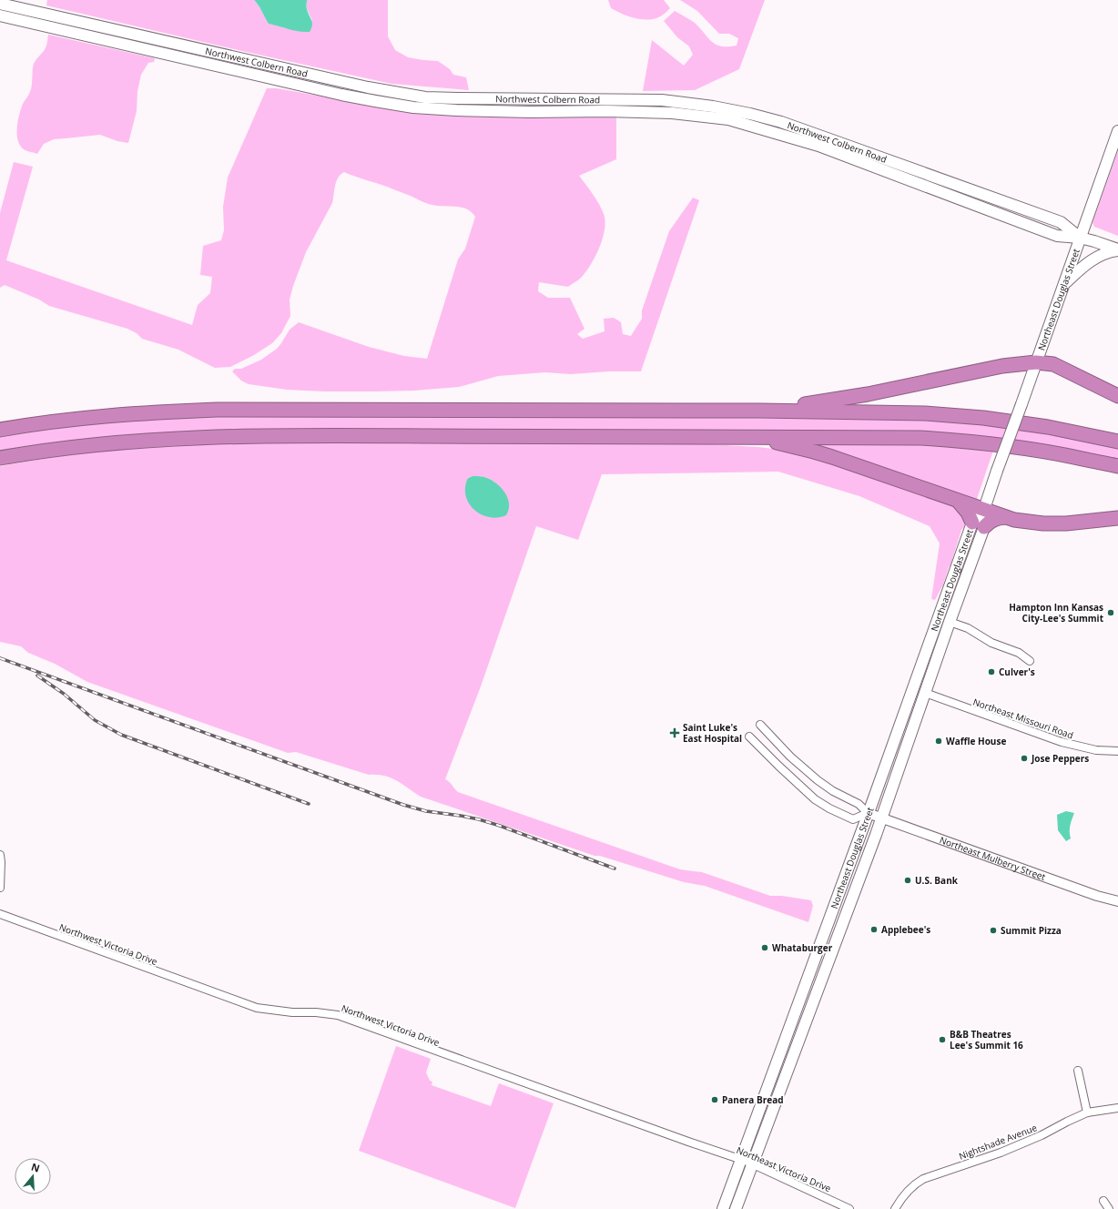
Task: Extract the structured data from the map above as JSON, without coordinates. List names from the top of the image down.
{
  "streets": {
    "main road": ["Northwest Colbern Road", "Northeast Douglas Street"],
    "street": [
      "Northeast Missouri Road",
      "Northeast Mulberry Street",
      "Northwest Victoria Drive",
      "Nightshade Avenue",
      "Northeast Victoria Drive"
    ]
  },
  "crossings": [
    ["Northwest Colbern Road", "Northeast Douglas Street"],
    ["Northeast Douglas Street", "Northeast Missouri Road"],
    ["Northeast Douglas Street", "Northeast Mulberry Street"],
    ["Northeast Douglas Street", "Northeast Victoria Drive"],
    ["Northwest Victoria Drive", "Northeast Victoria Drive"]
  ],
  "places": {
    "other": [
      "Hampton Inn Kansas City-Lee's Summit",
      "Culver's",
      "Waffle House",
      "Jose Peppers",
      "U.S. Bank",
      "Applebee's",
      "Summit Pizza",
      "Whataburger",
      "B&B Theatres Lee's Summit 16",
      "Panera Bread"
    ],
    "health": ["Saint Luke's East Hospital"]
  },
  "north": "top"
}
